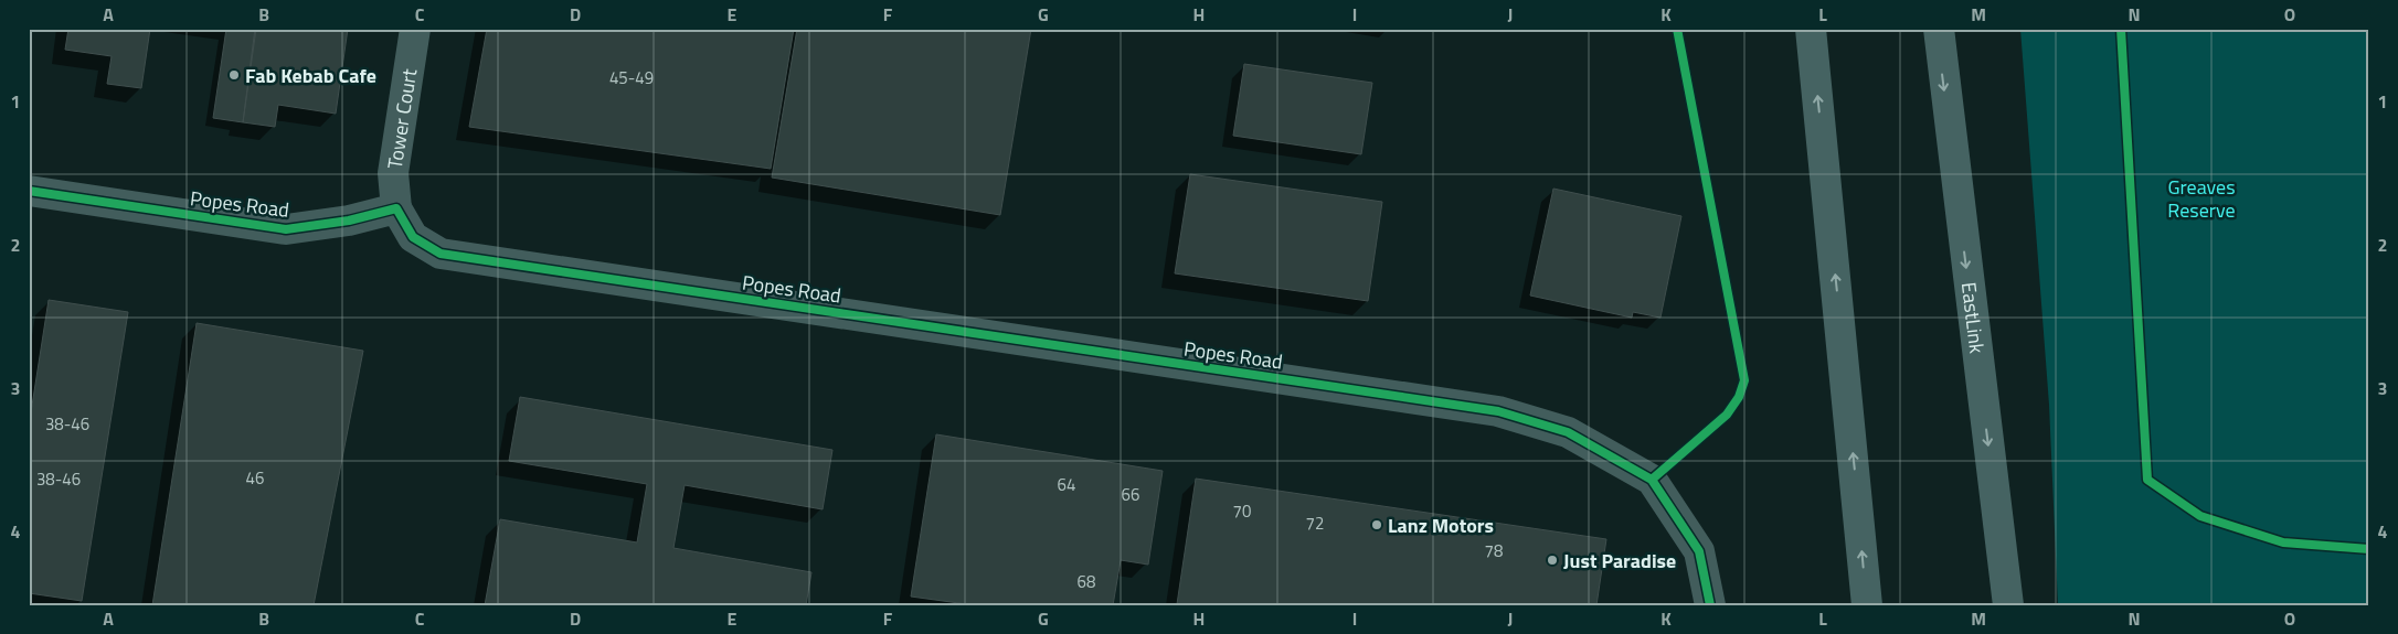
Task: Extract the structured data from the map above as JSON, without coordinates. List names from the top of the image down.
{
  "streets": {
    "highway": ["EastLink"],
    "street": ["Tower Court", "Popes Road"]
  },
  "crossings": [
    ["Tower Court", "Popes Road"]
  ],
  "parks": ["Greaves Reserve"],
  "places": ["Fab Kebab Cafe", "Lanz Motors", "Just Paradise"],
  "house_numbers": [
    "45-49",
    "38-46",
    "46",
    "38-46",
    "64",
    "66",
    "70",
    "72",
    "78",
    "68"
  ],
  "grid": {
    "columns": [
      "A",
      "B",
      "C",
      "D",
      "E",
      "F",
      "G",
      "H",
      "I",
      "J",
      "K",
      "L",
      "M",
      "N",
      "O"
    ],
    "rows": [
      "1",
      "2",
      "3",
      "4"
    ]
  }
}
